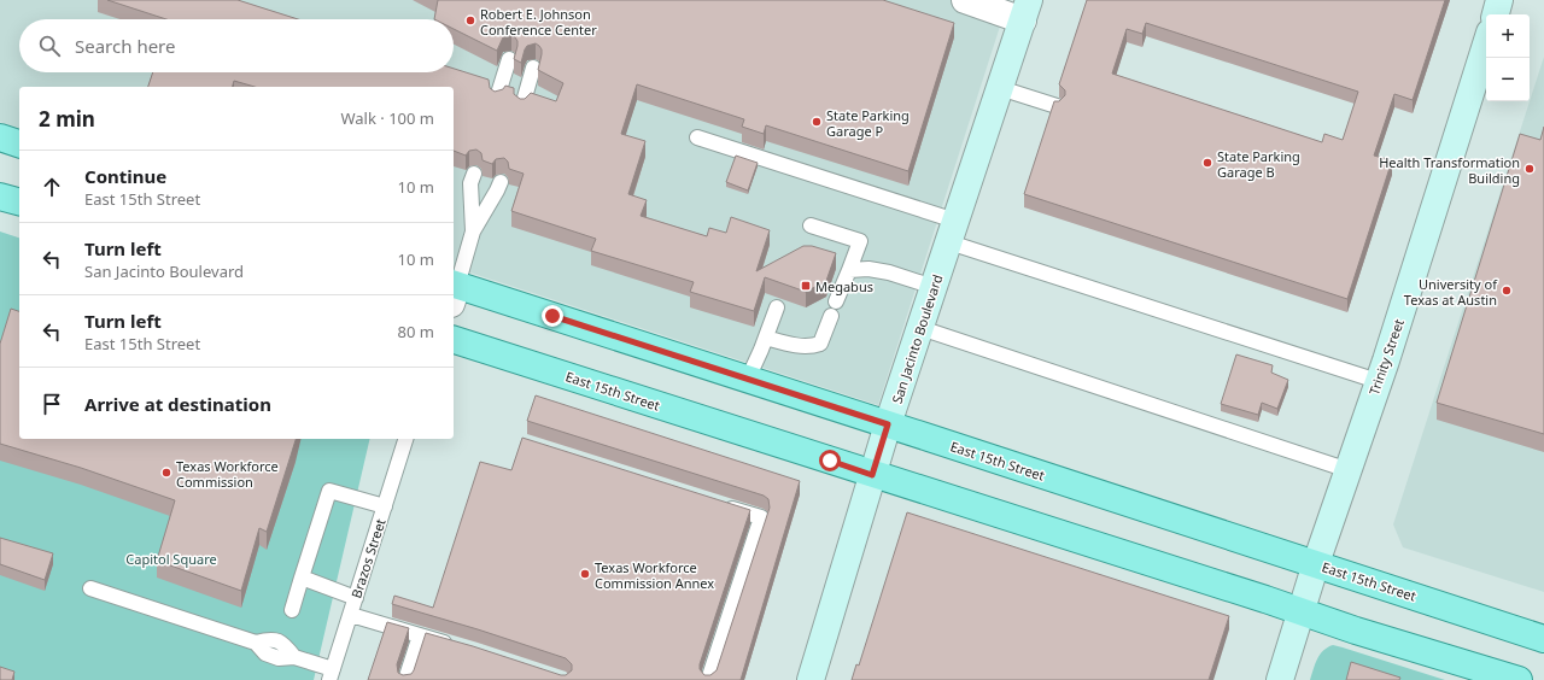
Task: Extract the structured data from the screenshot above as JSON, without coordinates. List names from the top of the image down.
{
  "streets": {
    "main road": ["San Jacinto Boulevard", "Trinity Street", "East 15th Street"],
    "lane": ["Brazos Street"]
  },
  "crossings": [
    ["San Jacinto Boulevard", "East 15th Street"],
    ["Trinity Street", "East 15th Street"]
  ],
  "parks": ["Capitol Square"],
  "places": {
    "other": [
      "Robert E. Johnson Conference Center",
      "State Parking Garage P",
      "State Parking Garage B",
      "Health Transformation Building",
      "University of Texas at Austin",
      "Texas Workforce Commission",
      "Texas Workforce Commission Annex"
    ],
    "transit": ["Megabus"]
  },
  "page": {
    "map_buttons": ["+", "−"],
    "search": "Search here",
    "heading": ["2 min", "Walk · 100 m"],
    "list": [
      ["Continue", "East 15th Street", "10 m"],
      ["Turn left", "San Jacinto Boulevard", "10 m"],
      ["Turn left", "East 15th Street", "80 m"],
      "Arrive at destination"
    ]
  }
}
